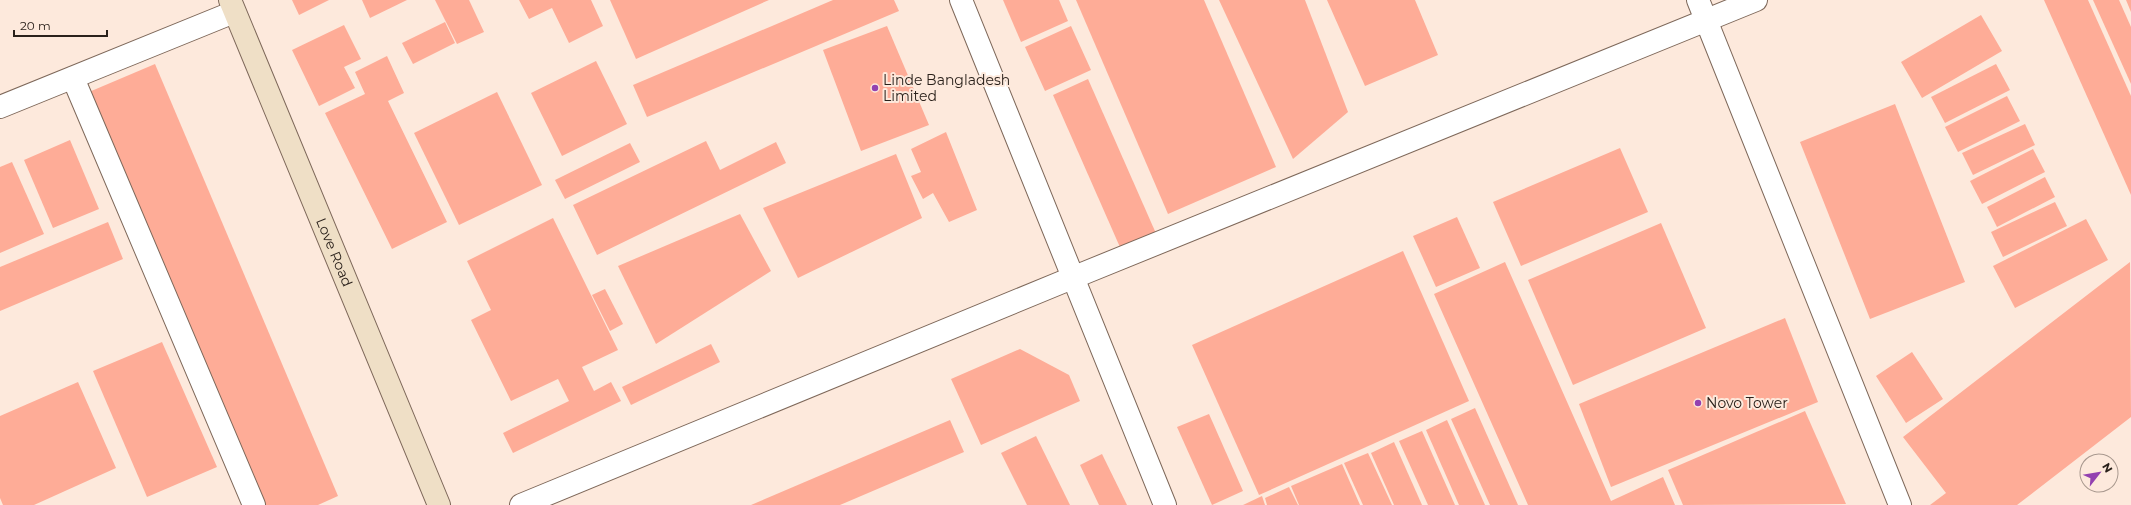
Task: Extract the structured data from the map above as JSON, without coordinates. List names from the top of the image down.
{
  "streets": {
    "main road": ["Love Road"]
  },
  "places": ["Linde Bangladesh Limited", "Novo Tower"],
  "scale_bar": "20 m",
  "north": "top right"
}
